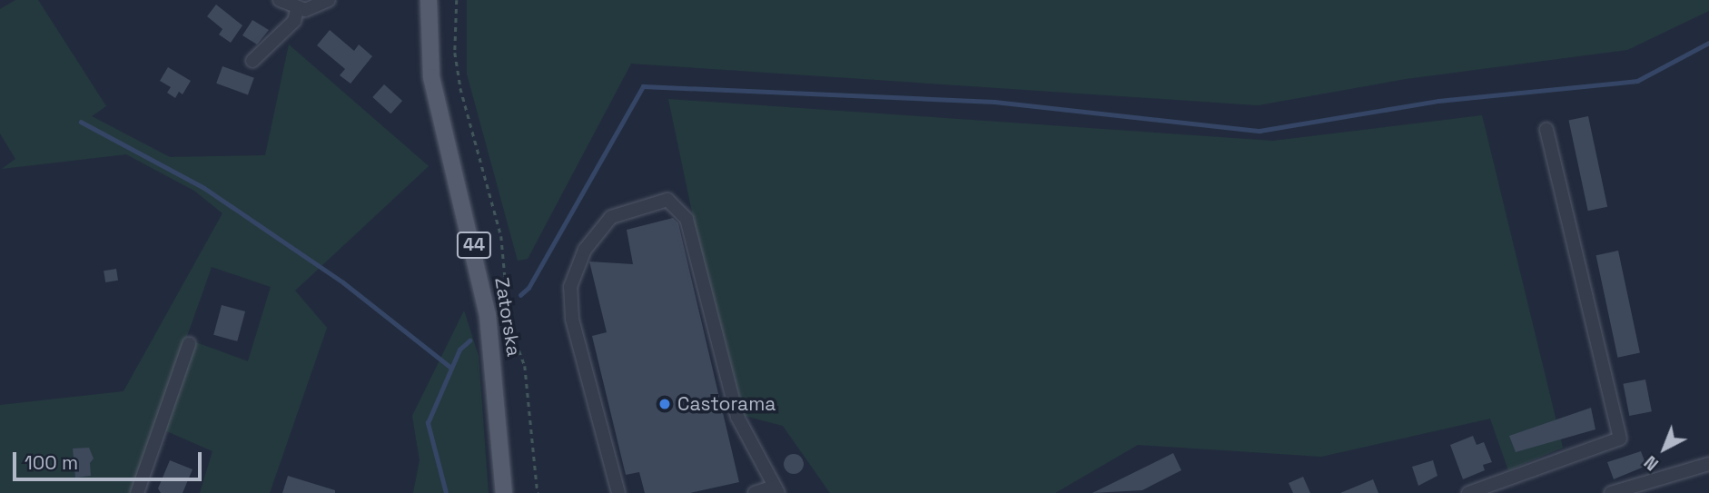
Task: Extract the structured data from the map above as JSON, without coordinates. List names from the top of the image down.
{
  "streets": {
    "main road": ["44", "Zatorska"]
  },
  "places": ["Castorama"],
  "scale_bar": "100 m",
  "north": "bottom left"
}
